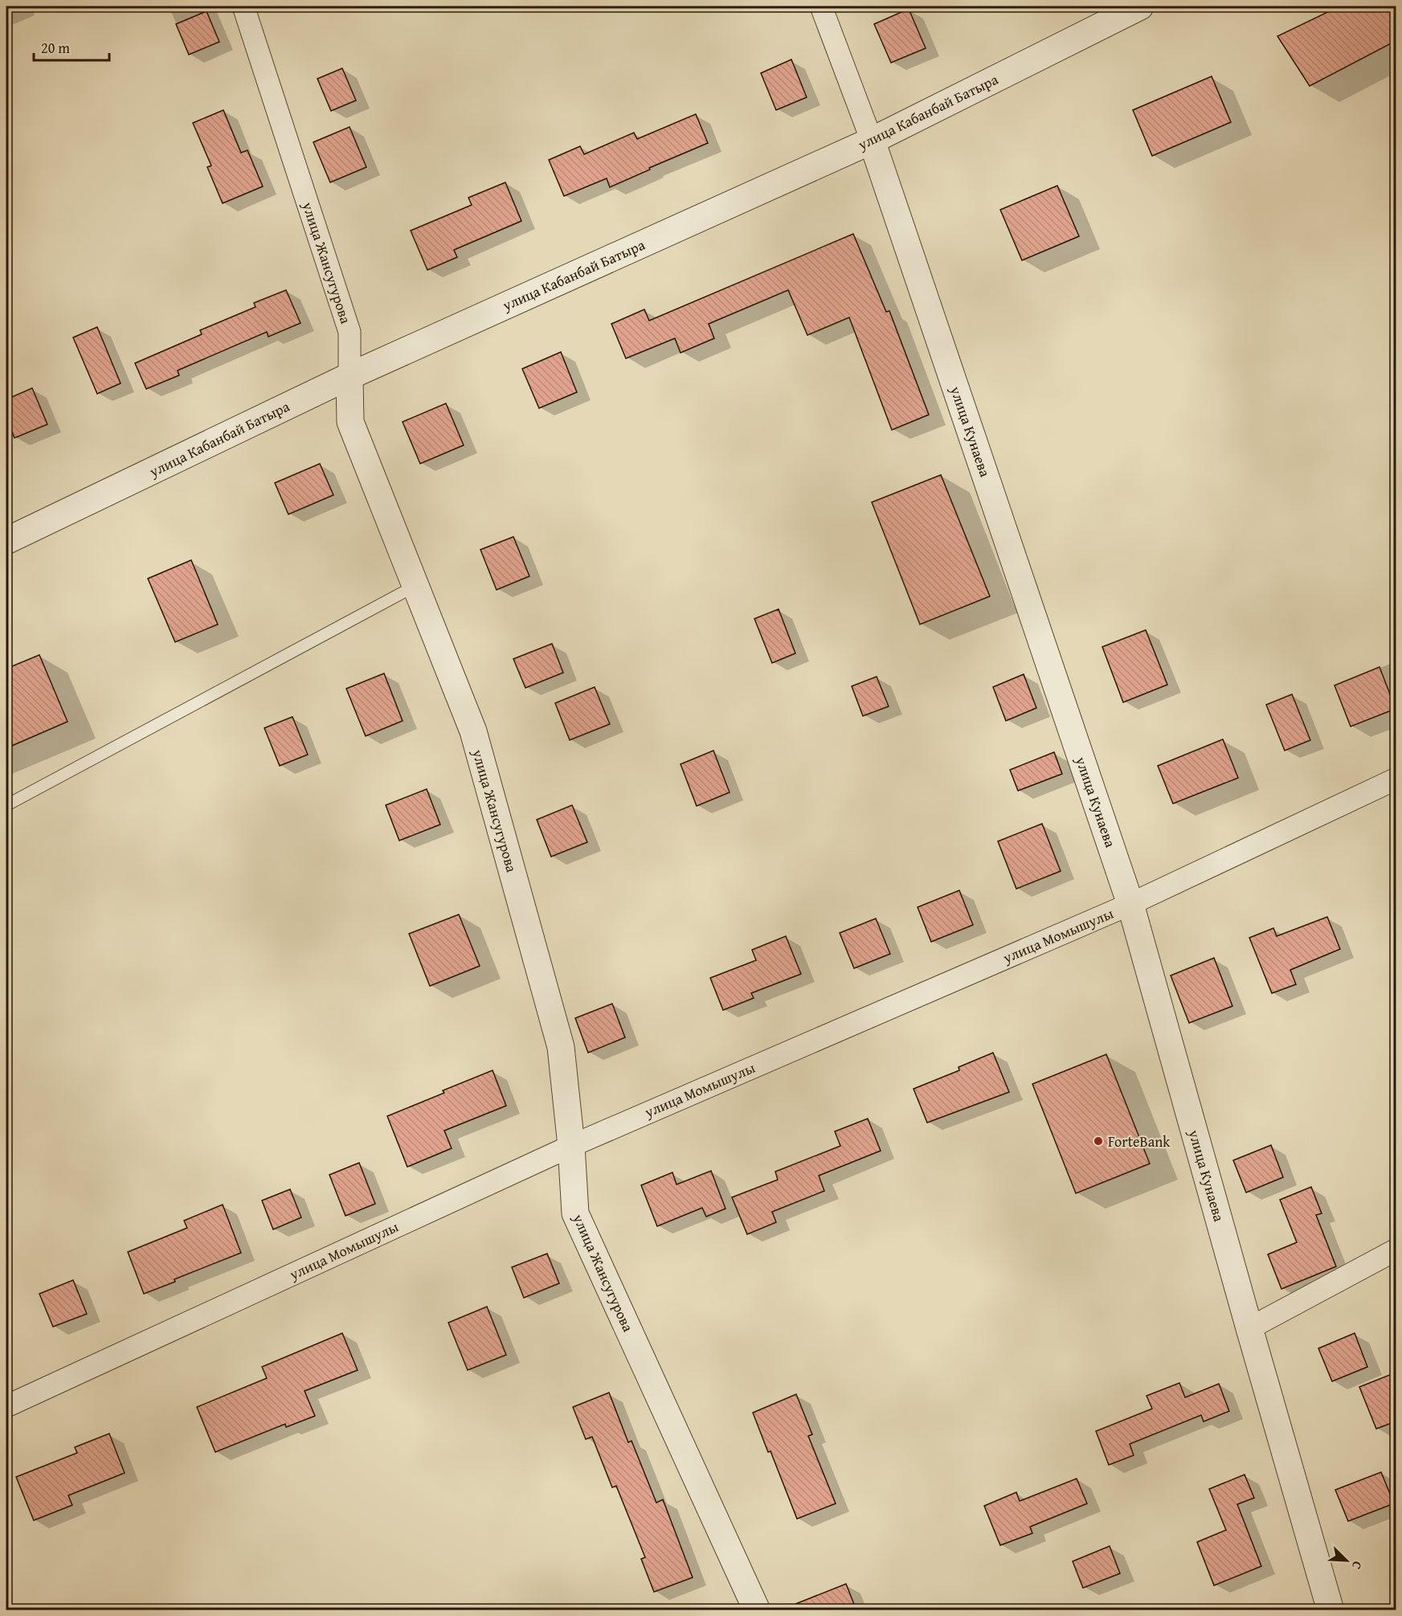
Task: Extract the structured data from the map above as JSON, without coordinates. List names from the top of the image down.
{
  "streets": {
    "street": [
      "улица Кабанбай Батыра",
      "улица Жансугурова",
      "улица Кунаева",
      "улица Момышулы"
    ]
  },
  "crossings": [
    ["улица Кабанбай Батыра", "улица Жансугурова"],
    ["улица Кабанбай Батыра", "улица Кунаева"],
    ["улица Жансугурова", "улица Момышулы"],
    ["улица Кунаева", "улица Момышулы"]
  ],
  "places": ["ForteBank"],
  "scale_bar": "20 m",
  "north": "bottom right"
}
